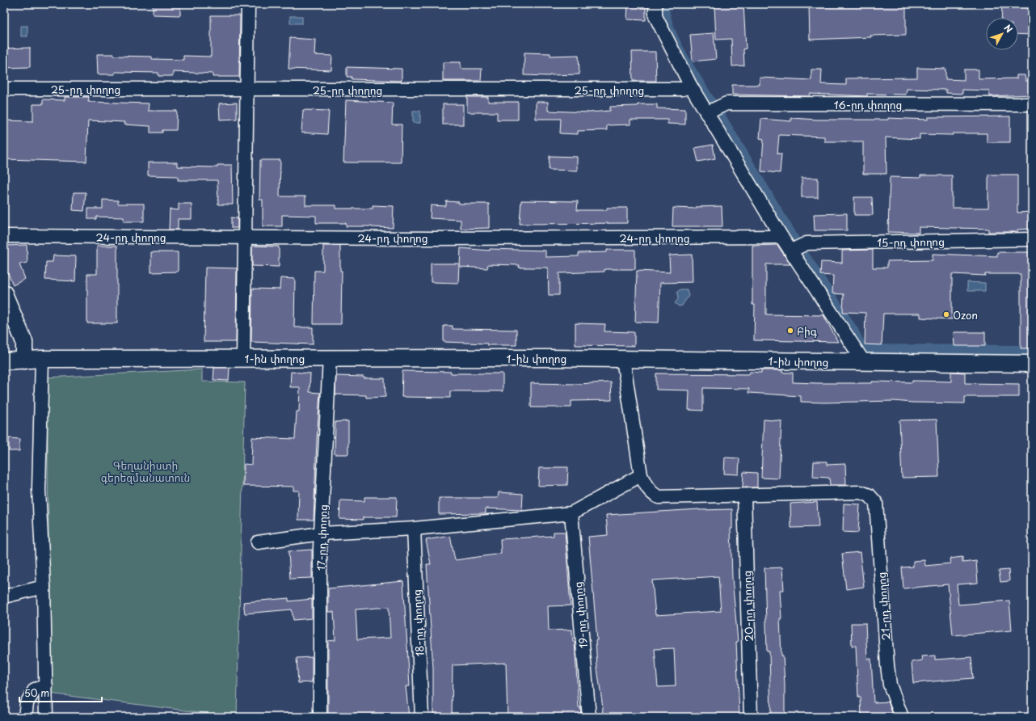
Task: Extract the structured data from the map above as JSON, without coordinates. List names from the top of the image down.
{
  "streets": {
    "main road": ["1-ին փողոց"],
    "street": [
      "25-րդ փողոց",
      "16-րդ փողոց",
      "24-րդ փողոց",
      "15-րդ փողոց",
      "17-րդ փողոց",
      "20-րդ փողոց",
      "21-րդ փողոց",
      "19-րդ փողոց",
      "18-րդ փողոց"
    ]
  },
  "crossings": [
    ["1-ին փողոց", "17-րդ փողոց"],
    ["20-րդ փողոց", "21-րդ փողոց"]
  ],
  "parks": ["Գեղանիստի գերեզմանատուն"],
  "places": ["Ozon", "Բիգ"],
  "scale_bar": "50 m",
  "north": "top right"
}
